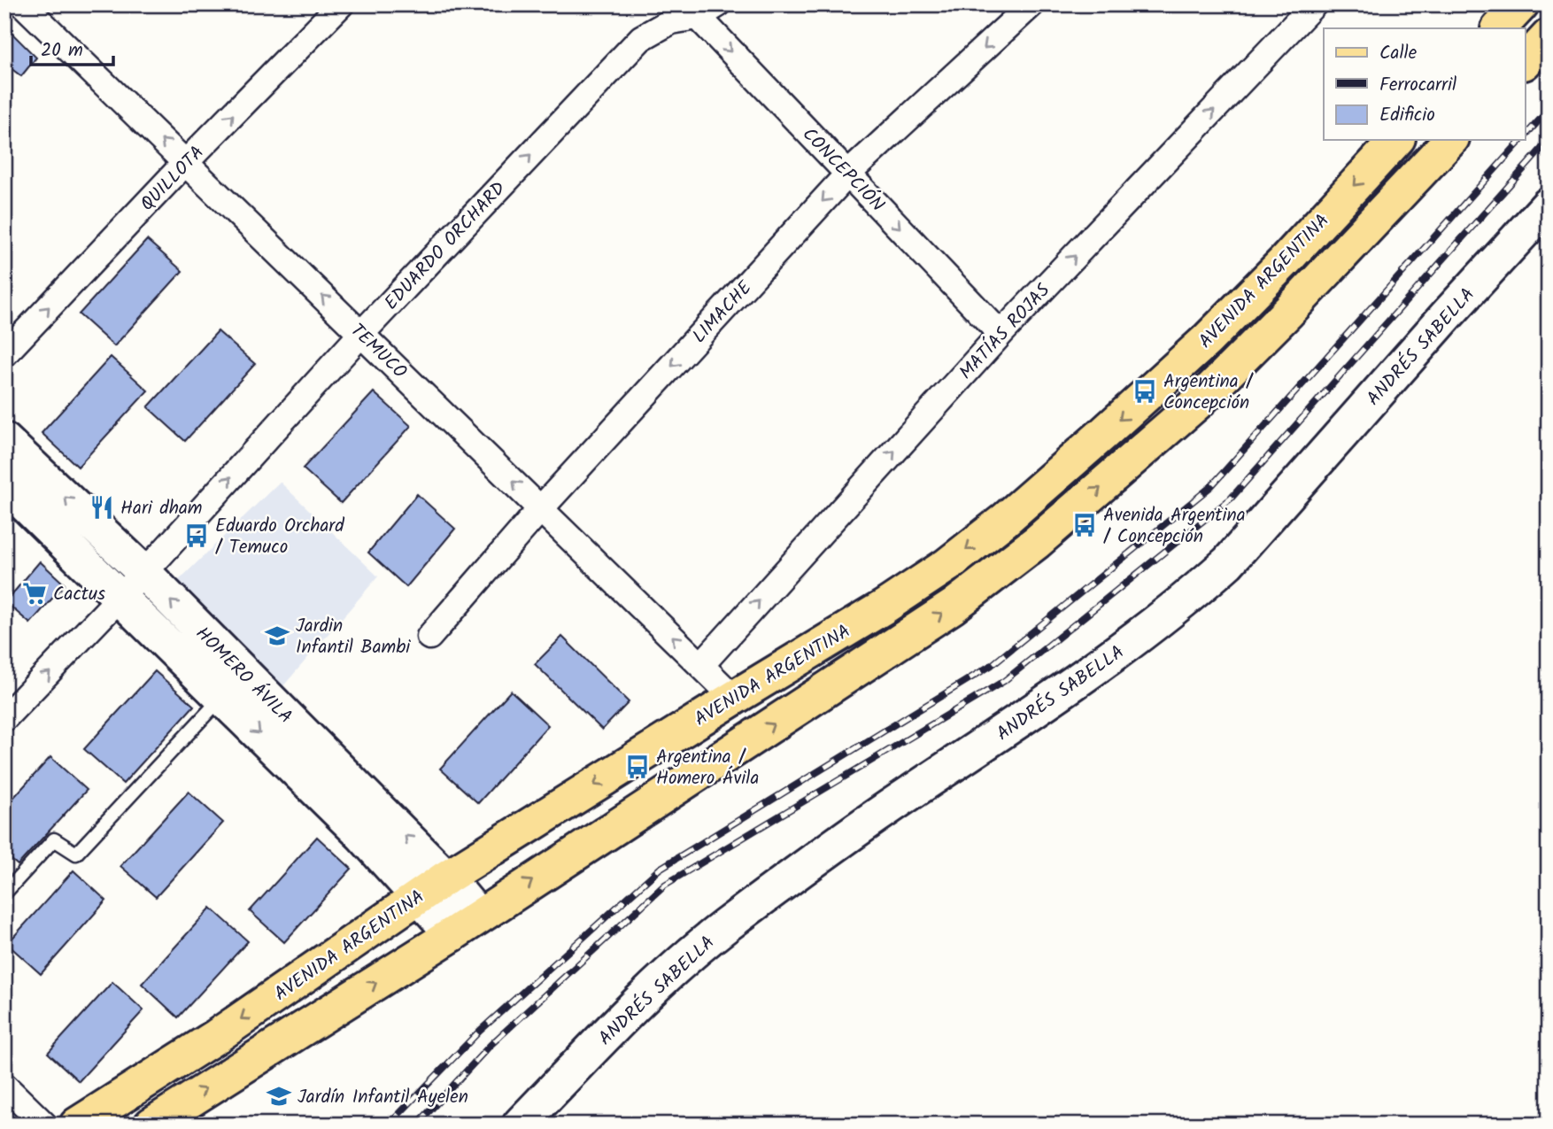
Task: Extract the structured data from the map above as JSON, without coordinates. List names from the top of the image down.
{
  "streets": {
    "main road": ["AVENIDA ARGENTINA", "ANDRÉS SABELLA", "HOMERO ÁVILA"],
    "street": [
      "CONCEPCIÓN",
      "QUILLOTA",
      "EDUARDO ORCHARD",
      "LIMACHE",
      "MATÍAS ROJAS",
      "TEMUCO"
    ]
  },
  "crossings": [
    ["CONCEPCIÓN", "EDUARDO ORCHARD"],
    ["CONCEPCIÓN", "LIMACHE"],
    ["CONCEPCIÓN", "MATÍAS ROJAS"],
    ["QUILLOTA", "TEMUCO"],
    ["EDUARDO ORCHARD", "TEMUCO"],
    ["EDUARDO ORCHARD", "HOMERO ÁVILA"],
    ["AVENIDA ARGENTINA", "TEMUCO"],
    ["AVENIDA ARGENTINA", "HOMERO ÁVILA"],
    ["LIMACHE", "TEMUCO"],
    ["MATÍAS ROJAS", "TEMUCO"]
  ],
  "one_way": [
    "CONCEPCIÓN",
    "QUILLOTA",
    "EDUARDO ORCHARD",
    "LIMACHE",
    "MATÍAS ROJAS",
    "TEMUCO"
  ],
  "places": {
    "bus stop": [
      "Argentina / Concepción",
      "Avenida Argentina / Concepción",
      "Eduardo Orchard / Temuco",
      "Argentina / Homero Ávila"
    ],
    "restaurant": ["Hari dham"],
    "supermarket": ["Cactus"],
    "school or university": ["Jardin Infantil Bambi", "Jardín Infantil Ayelen"]
  },
  "legend": ["Calle", "Ferrocarril", "Edificio"],
  "scale_bar": "20 m"
}
